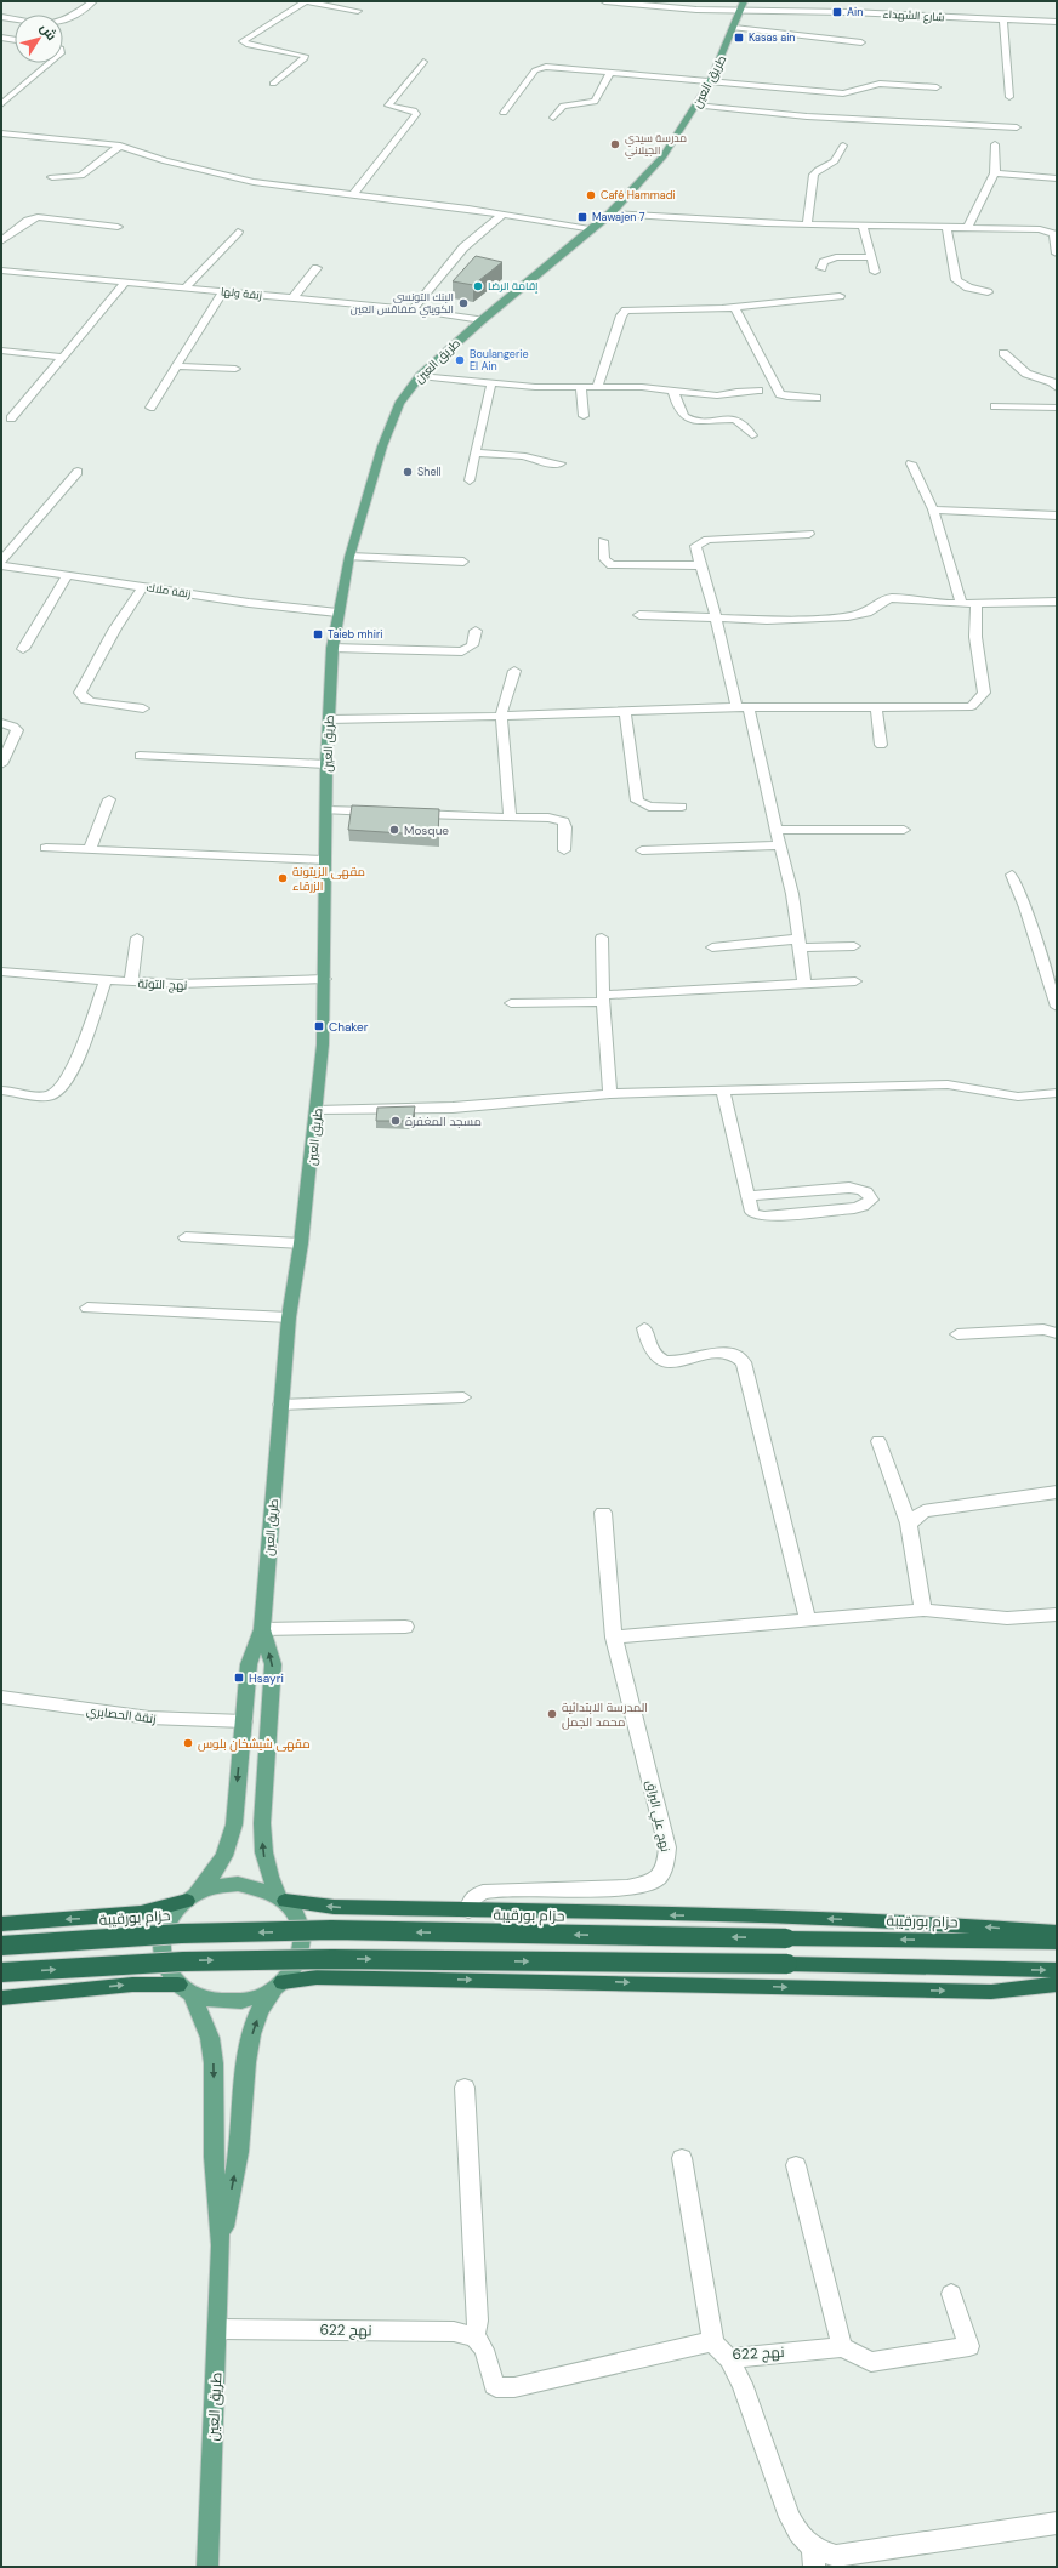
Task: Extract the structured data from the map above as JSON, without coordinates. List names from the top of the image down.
{
  "streets": {
    "highway": ["حزام بورقيبة"],
    "main road": ["طريق العين"],
    "street": [
      "شارع الشهداء",
      "زنقة ولها",
      "زنقة ملاك",
      "نهج التوتة",
      "زنقة الحصايري",
      "نهج علي البراق",
      "نهج 622"
    ]
  },
  "crossings": [
    ["شارع الشهداء", "طريق العين"],
    ["طريق العين", "زنقة ولها"],
    ["طريق العين", "زنقة ملاك"],
    ["طريق العين", "نهج التوتة"],
    ["طريق العين", "زنقة الحصايري"],
    ["طريق العين", "نهج 622"]
  ],
  "places": {
    "transit": [
      "Ain",
      "Kasas ain",
      "Mawajen 7",
      "Taieb mhiri",
      "Chaker",
      "Hsayri"
    ],
    "other": [
      "مدرسة سيدي الجيلاني",
      "Café Hammadi",
      "إقامة الرضا",
      "البنك التونسي الكويتي صفاقس العين",
      "Boulangerie El Ain",
      "Shell",
      "Mosque",
      "مقهى الزيتونة الزرقاء",
      "مسجد المغفرة",
      "المدرسة الابتدائية محمد الجمل",
      "مقهى شيشخان بلوس"
    ]
  },
  "north": "top right"
}
